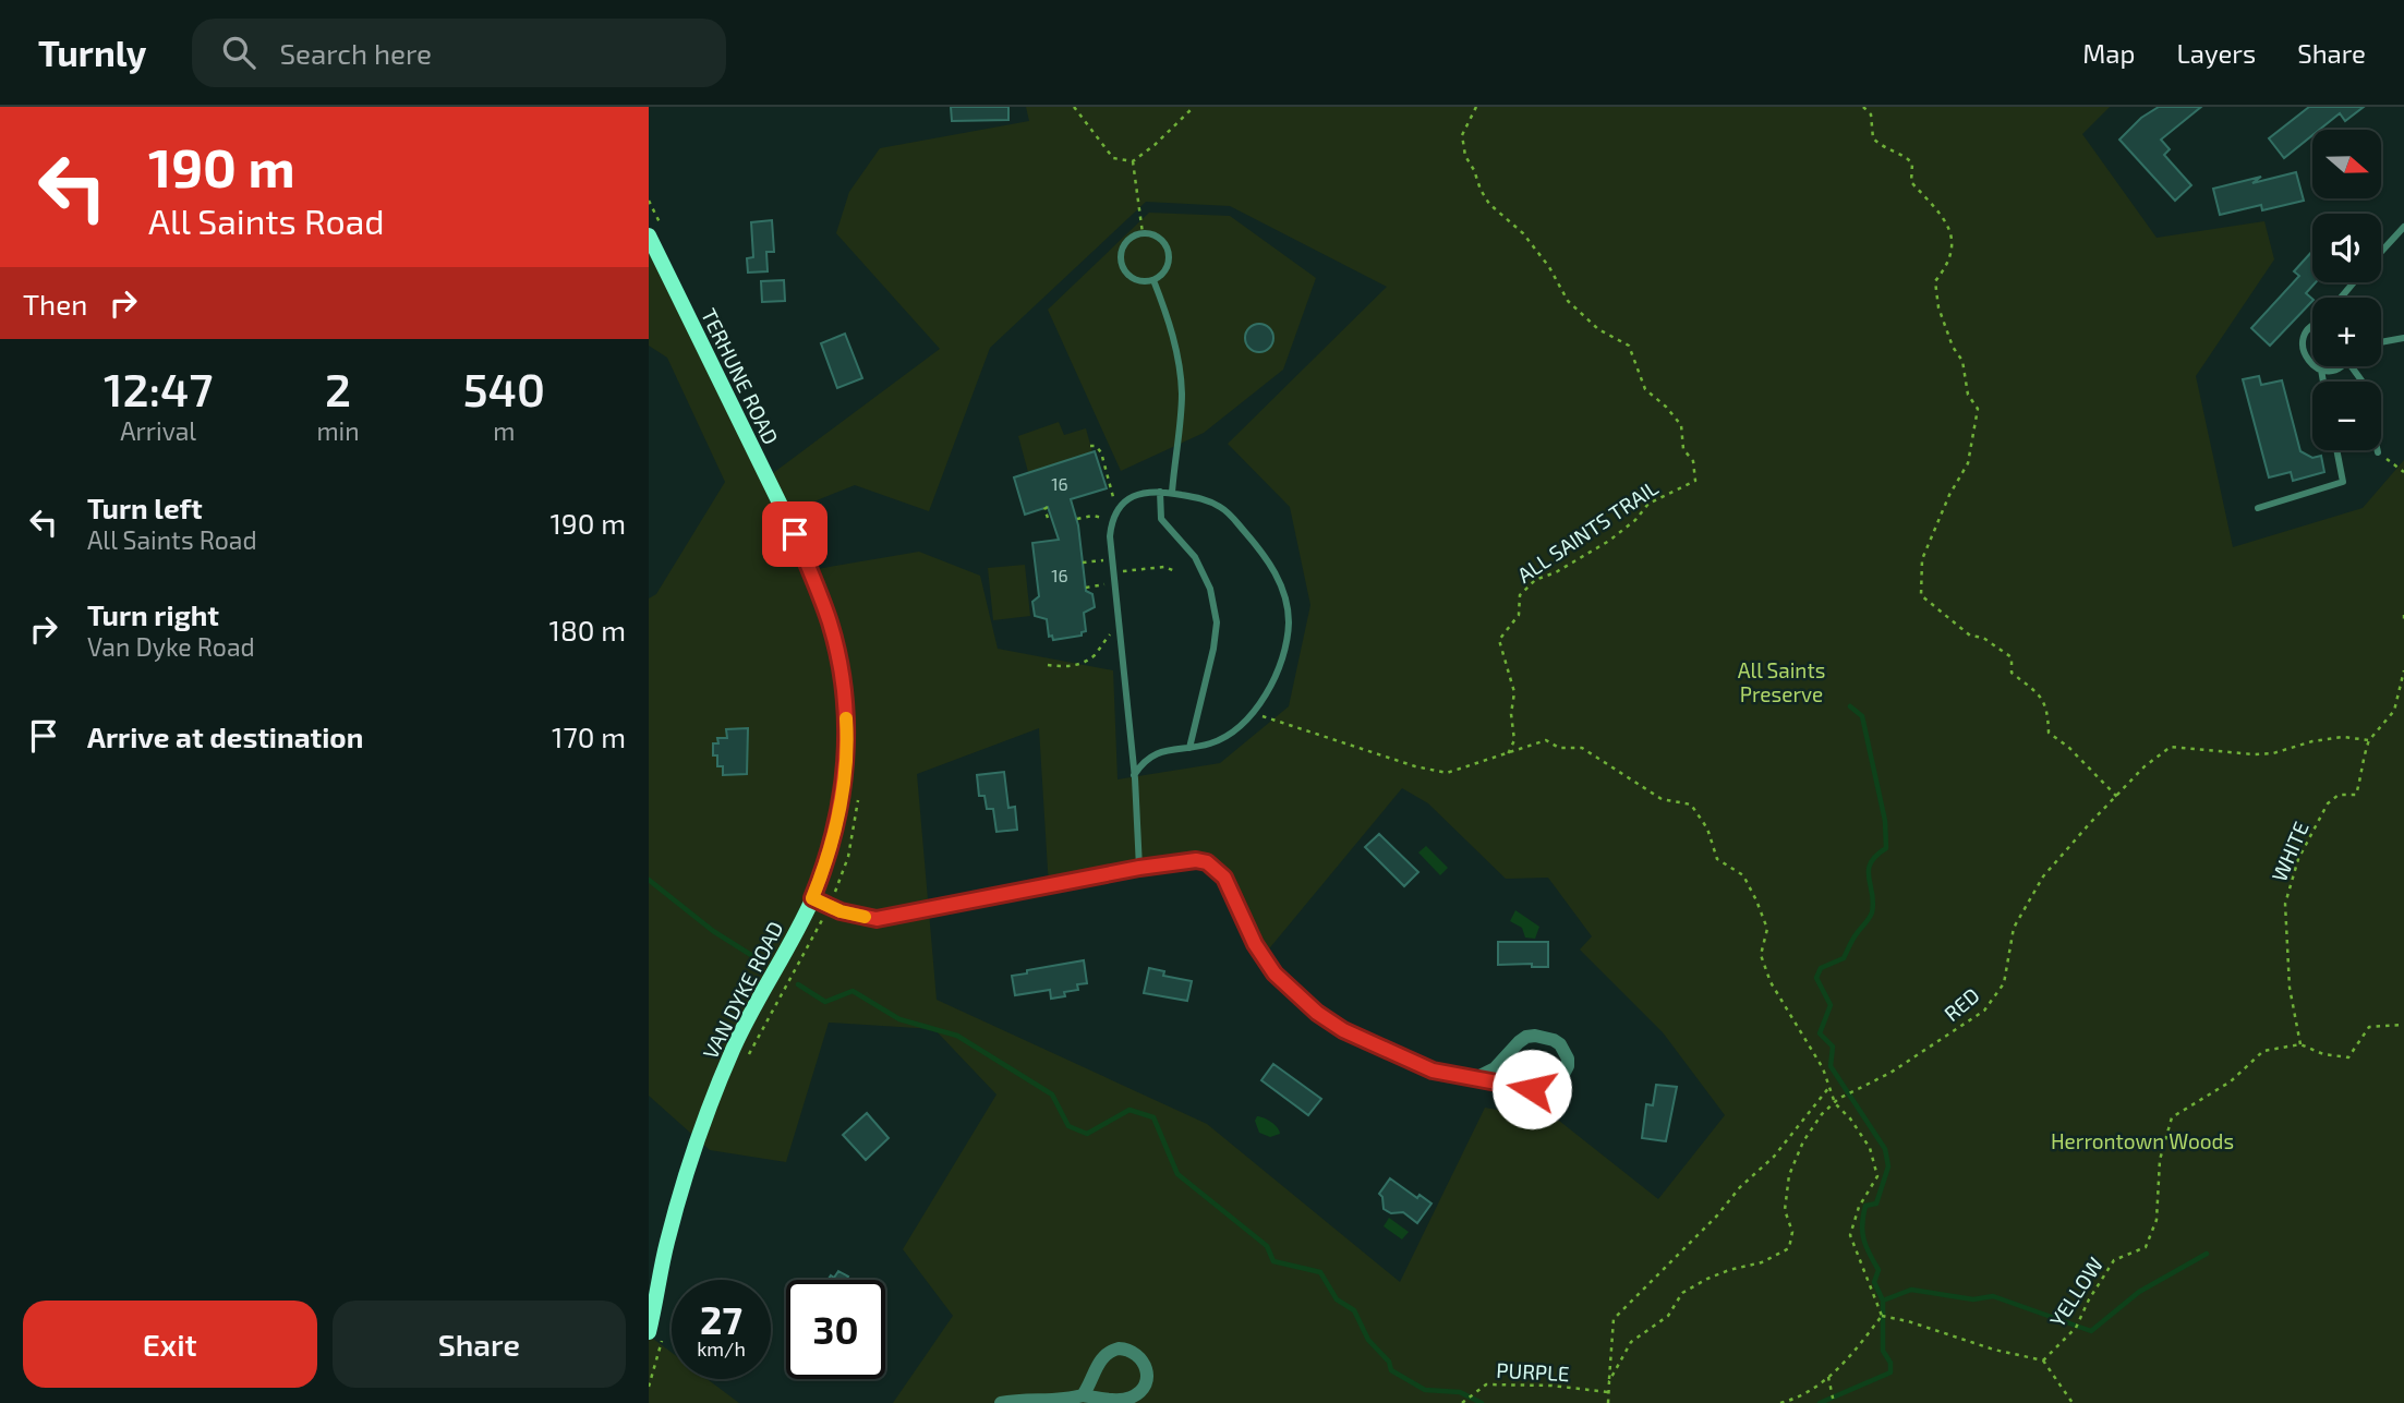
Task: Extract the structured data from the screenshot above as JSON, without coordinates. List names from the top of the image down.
{
  "streets": {
    "street": ["TERHUNE ROAD", "VAN DYKE ROAD"],
    "path": [
      "ALL SAINTS TRAIL",
      "WHITE",
      "RED",
      "YELLOW",
      "PURPLE"
    ]
  },
  "crossings": [
    ["TERHUNE ROAD", "VAN DYKE ROAD"],
    ["WHITE", "RED"],
    ["WHITE", "YELLOW"],
    ["RED", "PURPLE"]
  ],
  "parks": ["All Saints Preserve", "Herrontown Woods"],
  "house_numbers": ["16", "16"],
  "north": "right",
  "page": {
    "header": "Turnly",
    "search": "Search here",
    "nav": ["Map", "Layers", "Share"],
    "turn": ["190 m", "All Saints Road"],
    "map_buttons": ["+", "−"],
    "then": "Then",
    "eta": [
      "12:47",
      "Arrival",
      "2",
      "min",
      "540",
      "m"
    ],
    "list": [
      {
        "name": "Turn left",
        "note": "All Saints Road",
        "value": "190 m"
      },
      {
        "name": "Turn right",
        "note": "Van Dyke Road",
        "value": "180 m"
      },
      {
        "name": "Arrive at destination",
        "value": "170 m"
      }
    ],
    "speed": "27 km/h",
    "limit": "30",
    "buttons": ["Exit", "Share"]
  }
}
